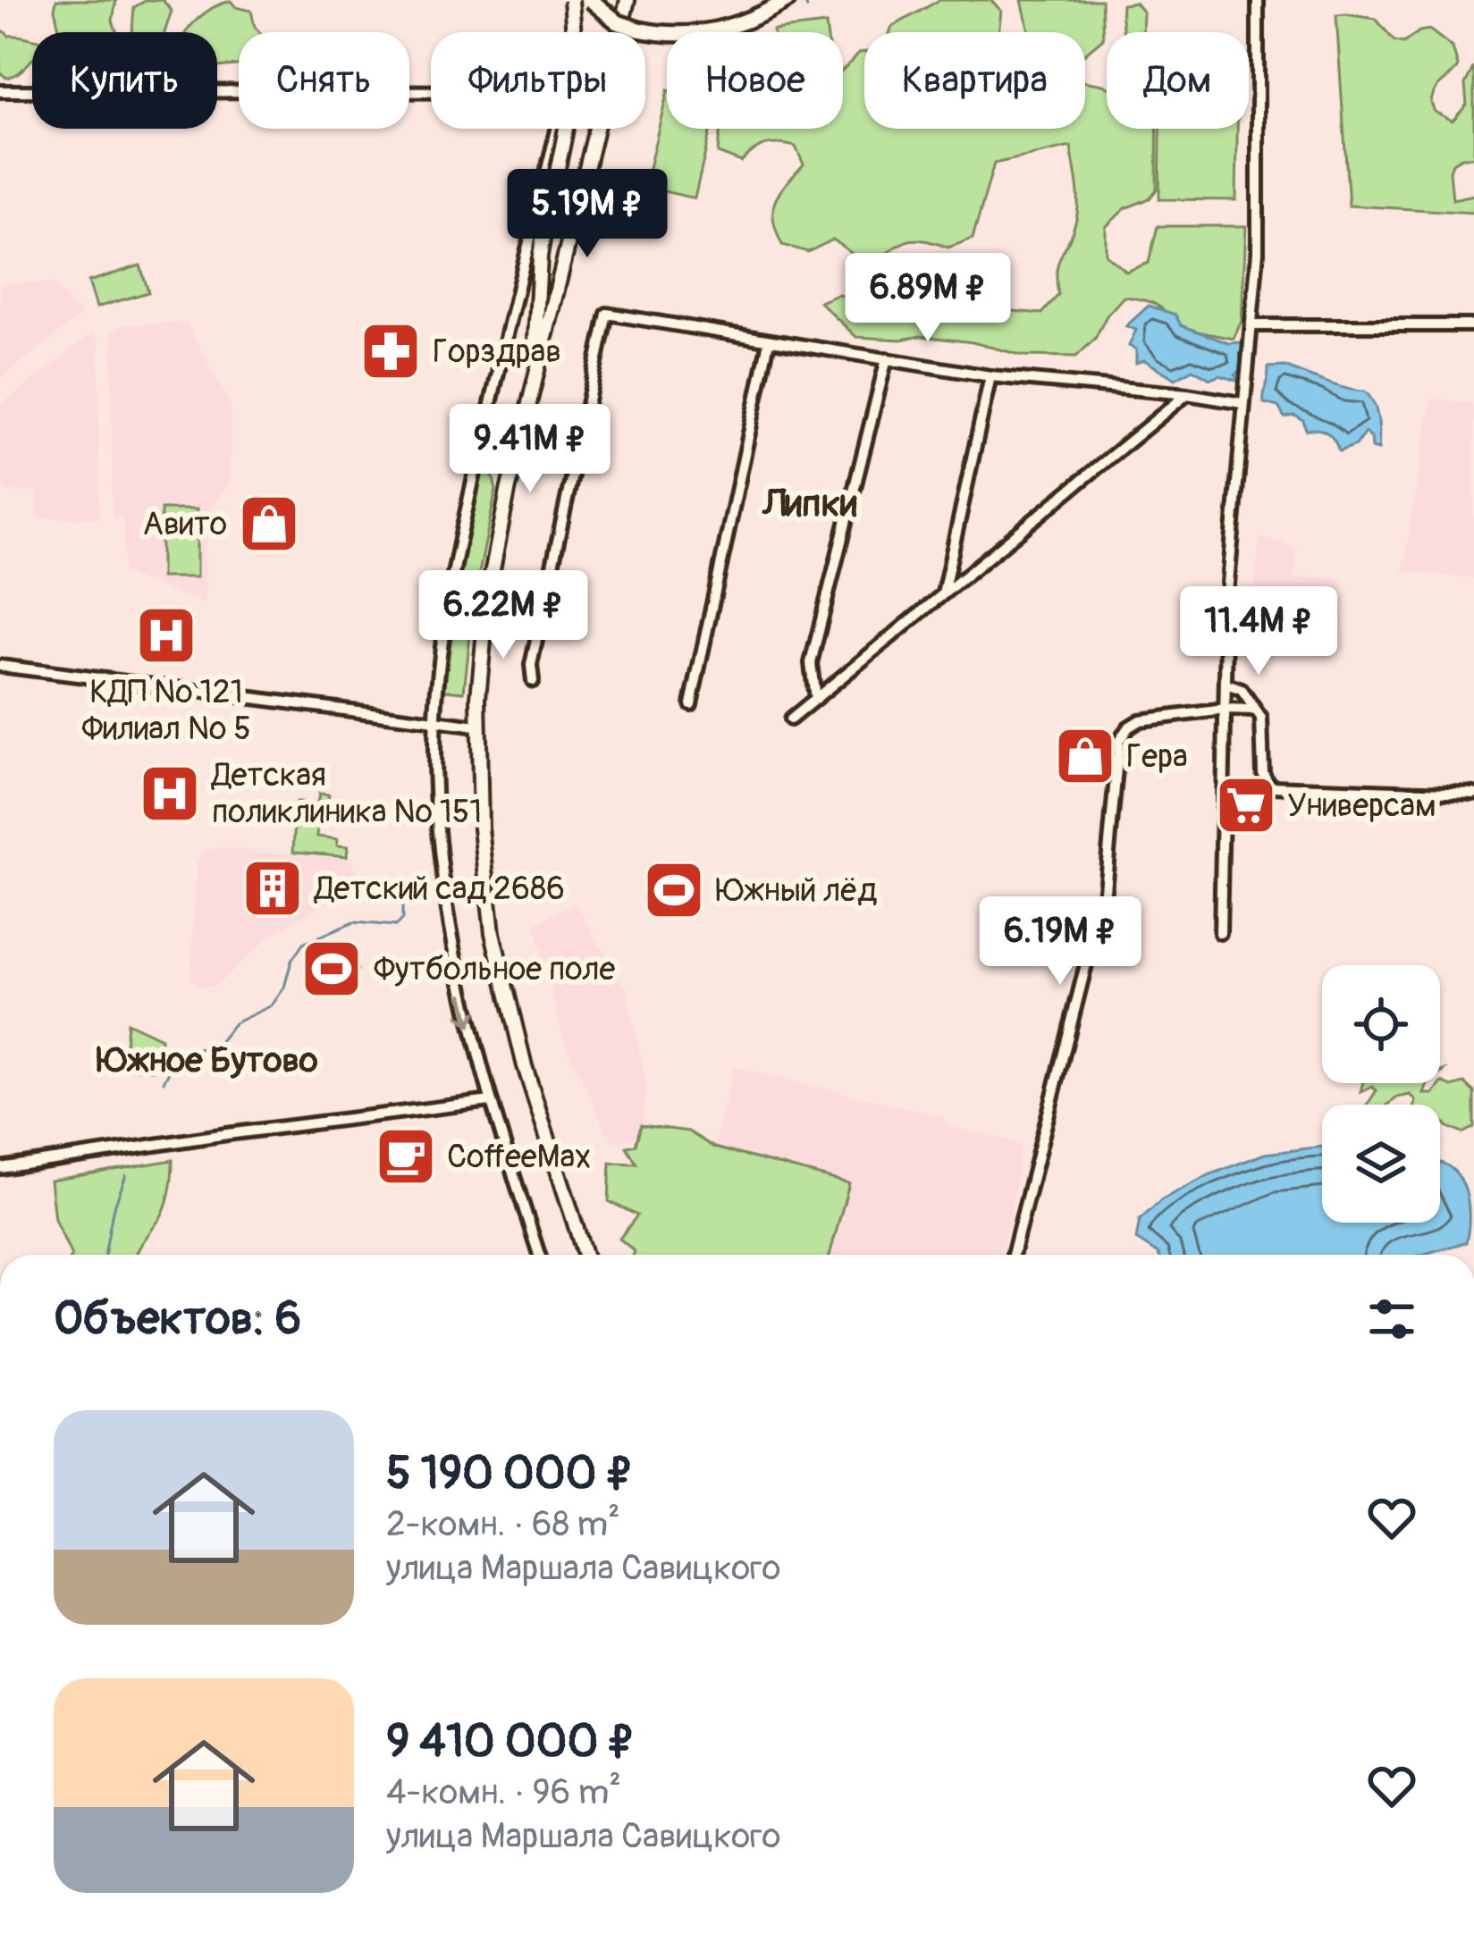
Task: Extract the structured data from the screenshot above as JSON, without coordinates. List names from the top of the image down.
{
  "districts": ["Липки", "Южное Бутово"],
  "places": {
    "pharmacy": ["Горздрав"],
    "shop": ["Авито", "Гера"],
    "hospital": ["КДП № 121 Филиал № 5", "Детская поликлиника № 151"],
    "supermarket": ["Универсам"],
    "building": ["Детский сад 2686"],
    "sports": ["Южный лёд", "Футбольное поле"],
    "cafe": ["CoffeeMax"]
  },
  "page": {
    "chip": [
      "Купить",
      "Снять",
      "Фильтры",
      "Новое",
      "Квартира",
      "Дом"
    ],
    "price": [
      "5.19M ₽",
      "6.89M ₽",
      "9.41M ₽",
      "6.22M ₽",
      "11.4M ₽",
      "6.19M ₽"
    ],
    "heading": "Объектов: 6",
    "list": [
      {
        "name": "5 190 000 ₽",
        "note": "2-комн. · 68 m² · улица Маршала Савицкого"
      },
      {
        "name": "9 410 000 ₽",
        "note": "4-комн. · 96 m² · улица Маршала Савицкого"
      }
    ]
  }
}
